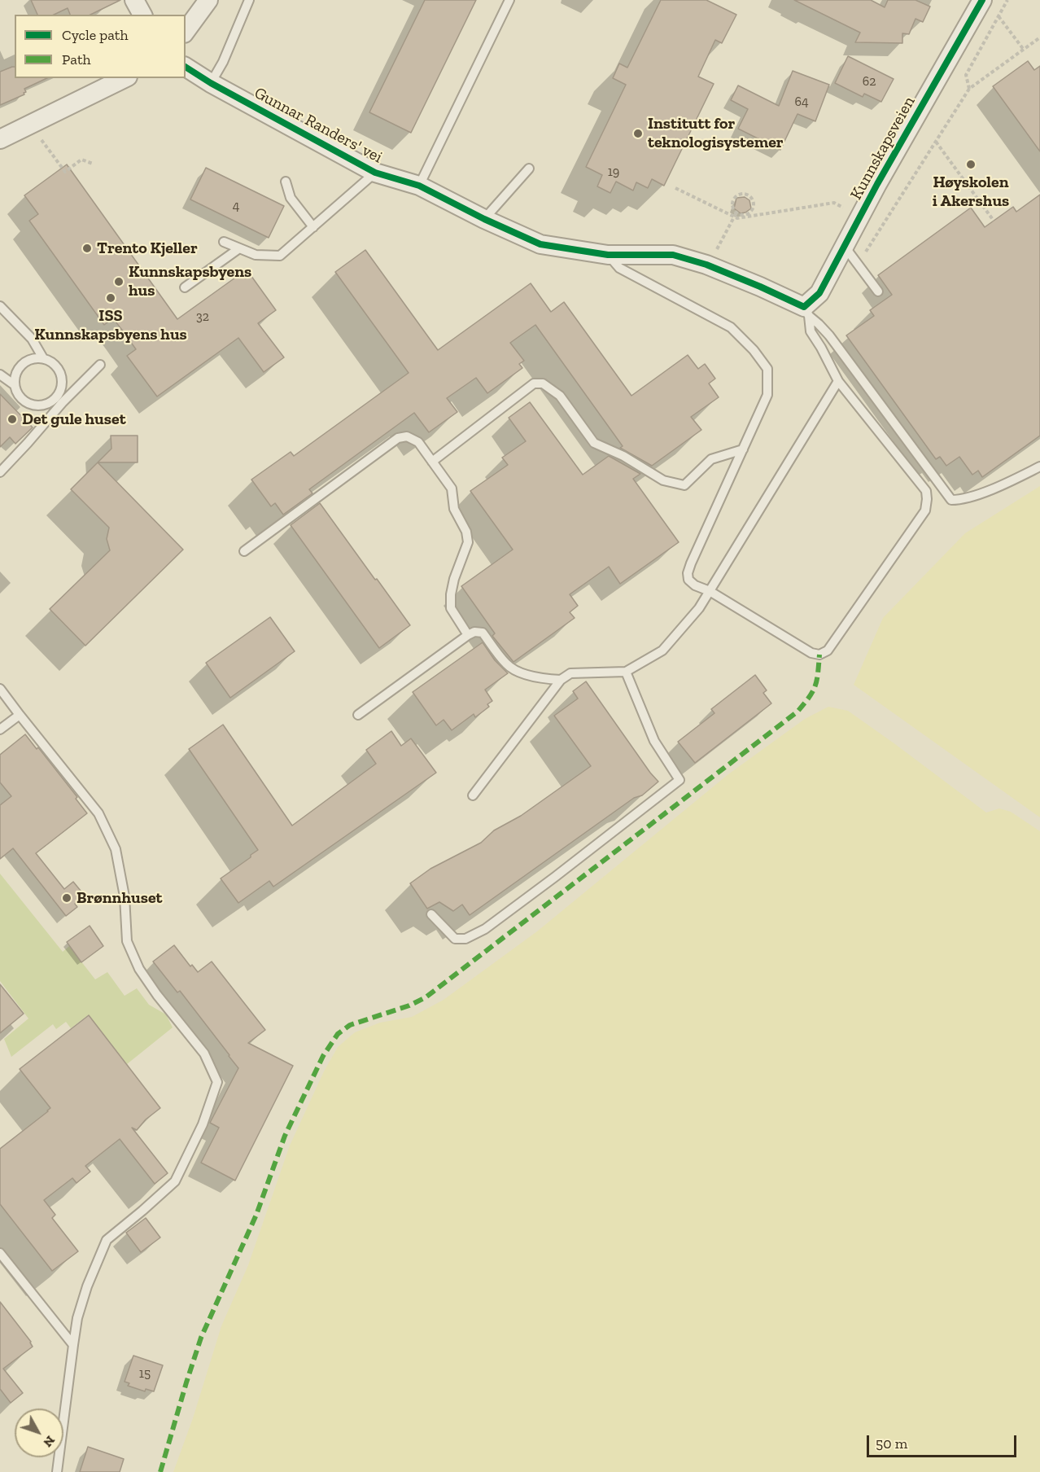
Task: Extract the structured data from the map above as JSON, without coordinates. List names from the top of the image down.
{
  "streets": {
    "street": ["Gunnar Randers' vei", "Kunnskapsveien"]
  },
  "crossings": [
    ["Gunnar Randers' vei", "Kunnskapsveien"]
  ],
  "places": [
    "Institutt for teknologisystemer",
    "Høyskolen i Akershus",
    "Trento Kjeller",
    "Kunnskapsbyens hus",
    "ISS Kunnskapsbyens hus",
    "Det gule huset",
    "Brønnhuset"
  ],
  "house_numbers": [
    "62",
    "64",
    "19",
    "4",
    "32",
    "15"
  ],
  "legend": ["Cycle path", "Path"],
  "scale_bar": "50 m",
  "north": "bottom right"
}
